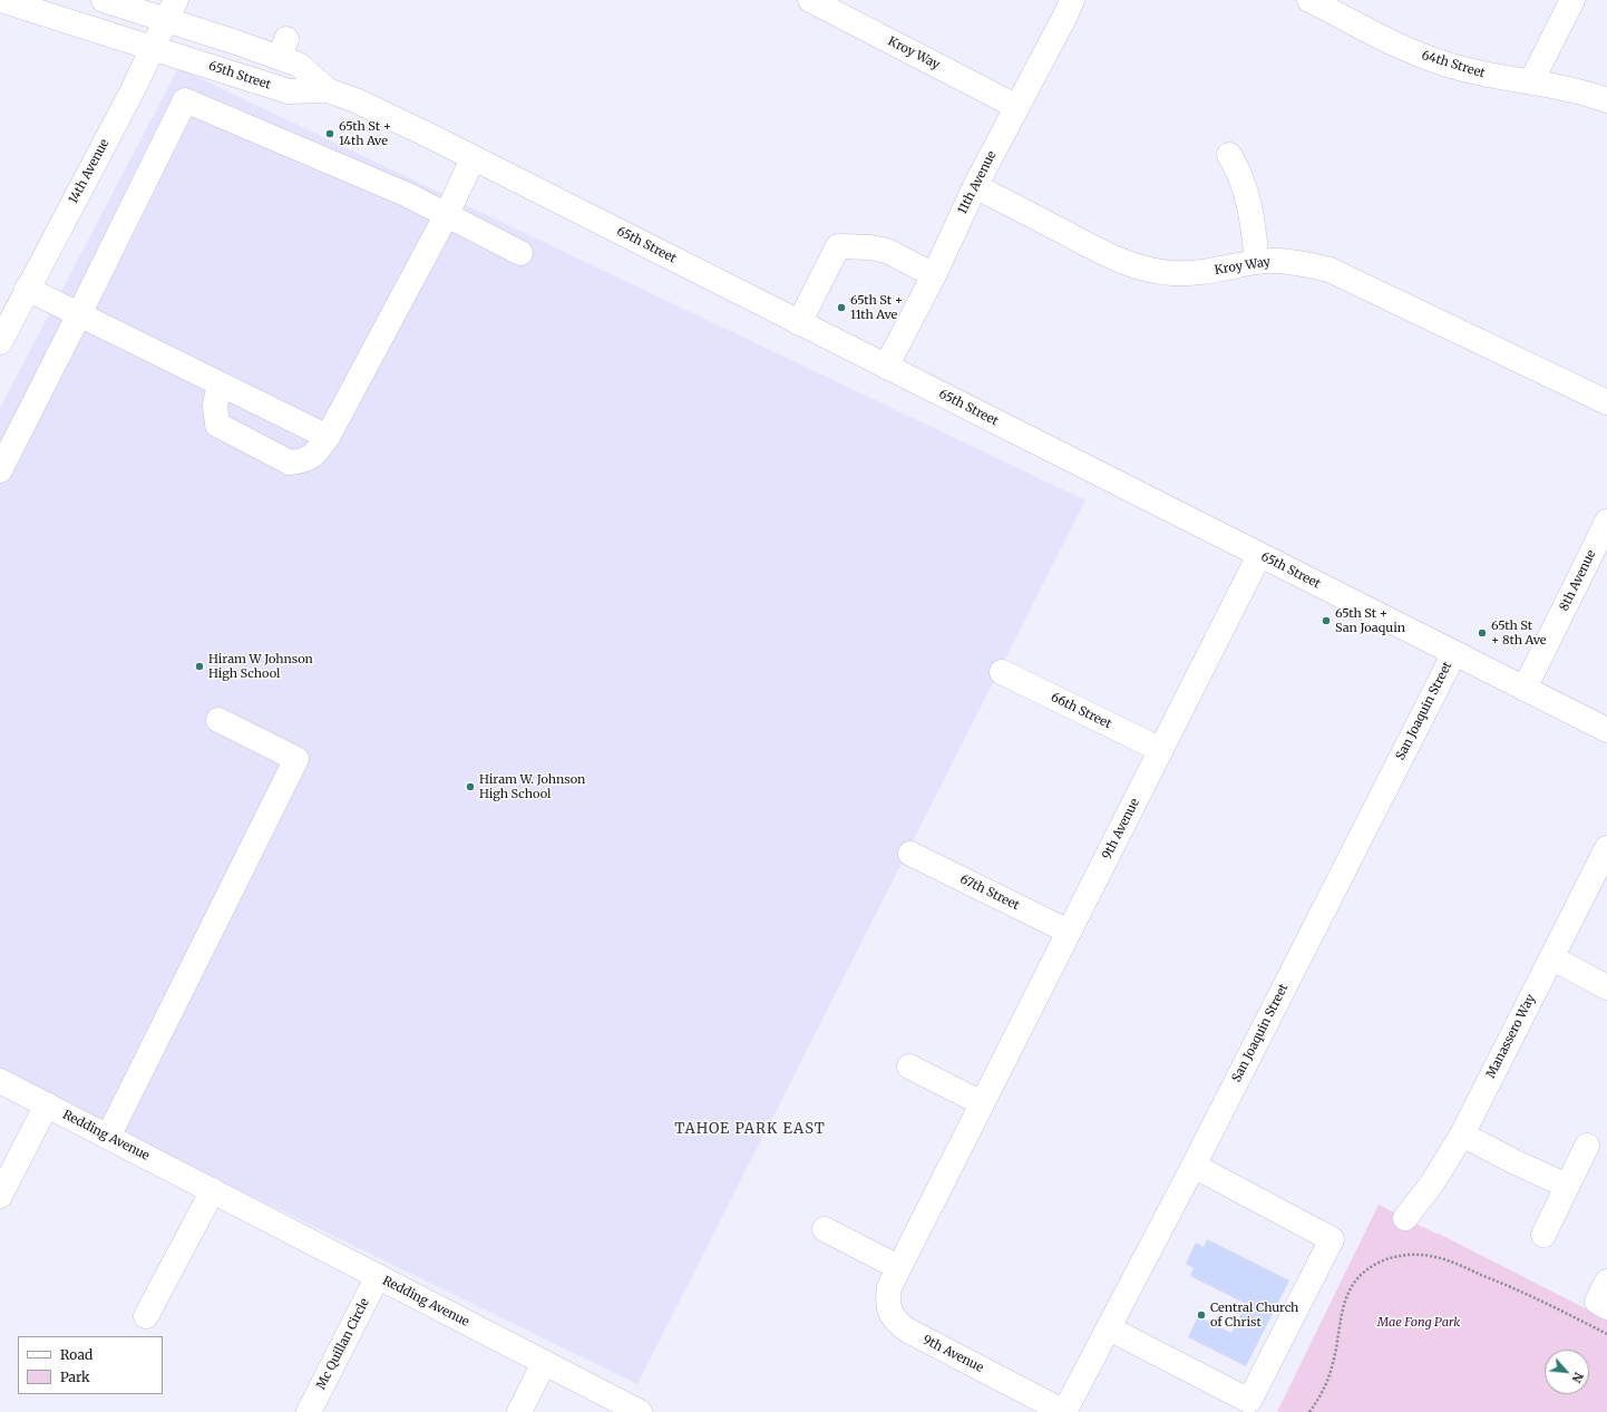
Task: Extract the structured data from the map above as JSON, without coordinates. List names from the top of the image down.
{
  "streets": {
    "street": [
      "Kroy Way",
      "64th Street",
      "65th Street",
      "14th Avenue",
      "11th Avenue",
      "8th Avenue",
      "66th Street",
      "San Joaquin Street",
      "9th Avenue",
      "67th Street",
      "Manassero Way",
      "Redding Avenue",
      "Mc Quillan Circle"
    ]
  },
  "crossings": [
    ["Kroy Way", "11th Avenue"],
    ["65th Street", "14th Avenue"],
    ["65th Street", "11th Avenue"],
    ["65th Street", "8th Avenue"],
    ["65th Street", "San Joaquin Street"],
    ["65th Street", "9th Avenue"],
    ["66th Street", "9th Avenue"],
    ["San Joaquin Street", "9th Avenue"],
    ["9th Avenue", "67th Street"],
    ["Redding Avenue", "Mc Quillan Circle"]
  ],
  "districts": ["TAHOE PARK EAST"],
  "parks": ["Mae Fong Park"],
  "places": [
    "65th St + 14th Ave",
    "65th St + 11th Ave",
    "65th St + San Joaquin",
    "65th St + 8th Ave",
    "Hiram W Johnson High School",
    "Hiram W. Johnson High School",
    "Central Church of Christ"
  ],
  "legend": ["Road", "Park"],
  "north": "bottom right"
}
